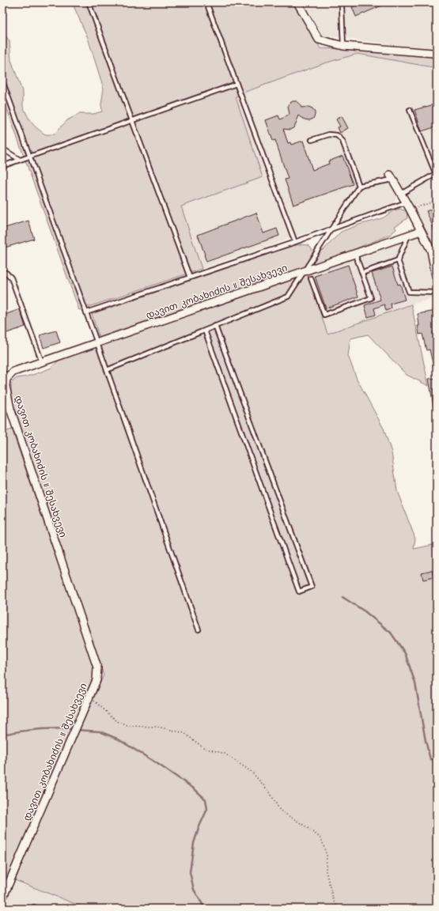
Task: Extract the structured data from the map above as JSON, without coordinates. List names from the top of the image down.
{
  "streets": {
    "street": ["დავით კობახიძის II შესახვევი"]
  }
}
